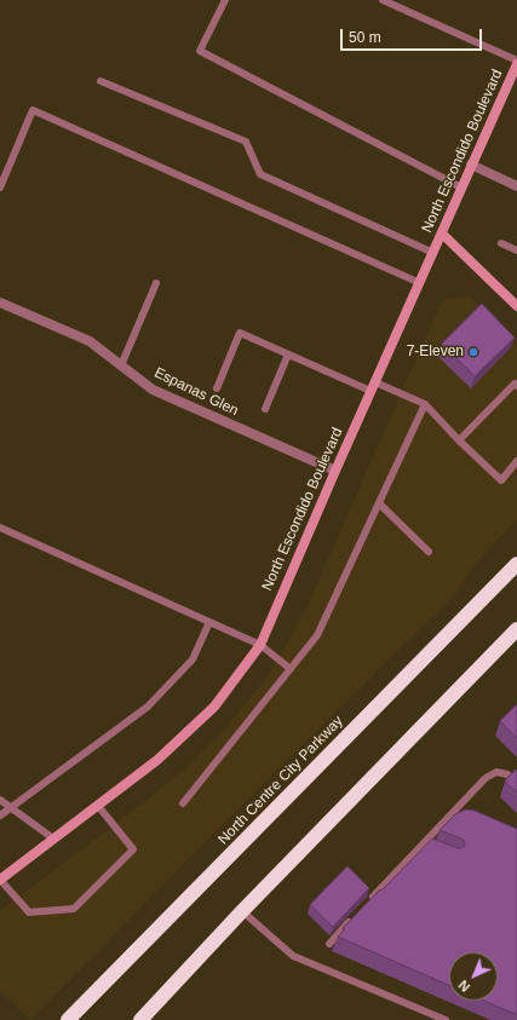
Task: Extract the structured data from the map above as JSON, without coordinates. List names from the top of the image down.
{
  "streets": {
    "highway": ["North Centre City Parkway"],
    "street": ["North Escondido Boulevard", "Espanas Glen"]
  },
  "crossings": [
    ["North Escondido Boulevard", "Espanas Glen"]
  ],
  "places": ["7-Eleven"],
  "scale_bar": "50 m",
  "north": "bottom left"
}
